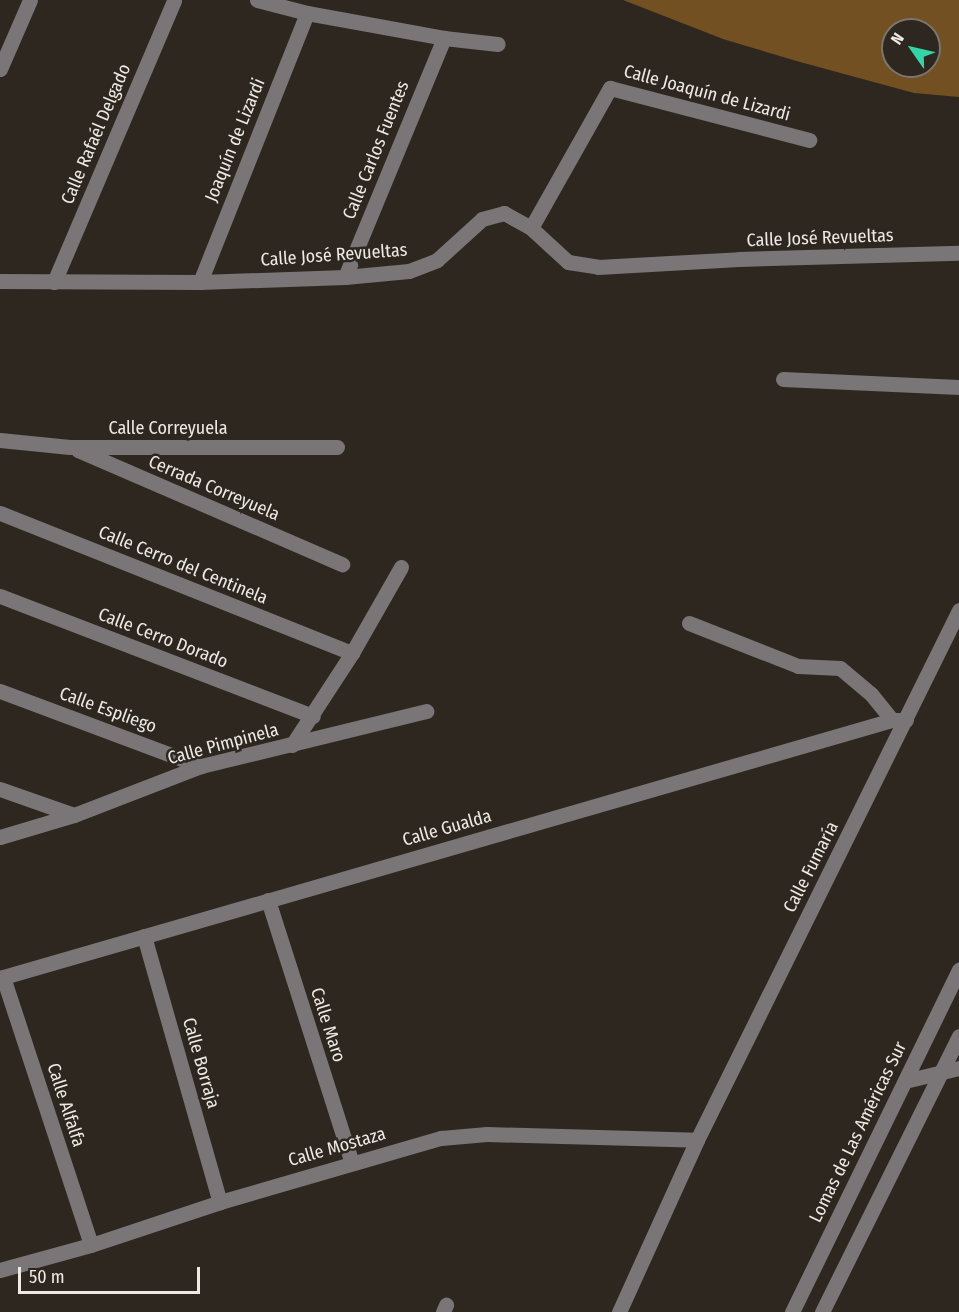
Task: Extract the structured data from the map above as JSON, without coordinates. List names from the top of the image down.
{
  "streets": {
    "street": [
      "Calle Joaquín de Lizardi",
      "Calle Rafaél Delgado",
      "Joaquín de Lizardi",
      "Calle Carlos Fuentes",
      "Calle José Revueltas",
      "Calle Correyuela",
      "Cerrada Correyuela",
      "Calle Cerro del Centinela",
      "Calle Cerro Dorado",
      "Calle Espliego",
      "Calle Pimpinela",
      "Calle Gualda",
      "Calle Fumaría",
      "Calle Maro",
      "Calle Borraja",
      "Calle Alfalfa",
      "Lomas de Las Américas Sur",
      "Calle Mostaza"
    ]
  },
  "crossings": [
    ["Calle Joaquín de Lizardi", "Calle José Revueltas"],
    ["Calle Rafaél Delgado", "Calle José Revueltas"],
    ["Joaquín de Lizardi", "Calle José Revueltas"],
    ["Calle Carlos Fuentes", "Calle José Revueltas"],
    ["Calle Correyuela", "Cerrada Correyuela"],
    ["Calle Espliego", "Calle Pimpinela"],
    ["Calle Gualda", "Calle Fumaría"],
    ["Calle Gualda", "Calle Maro"],
    ["Calle Gualda", "Calle Borraja"],
    ["Calle Gualda", "Calle Alfalfa"],
    ["Calle Fumaría", "Calle Mostaza"],
    ["Calle Maro", "Calle Mostaza"],
    ["Calle Borraja", "Calle Mostaza"],
    ["Calle Alfalfa", "Calle Mostaza"]
  ],
  "scale_bar": "50 m",
  "north": "top left"
}
